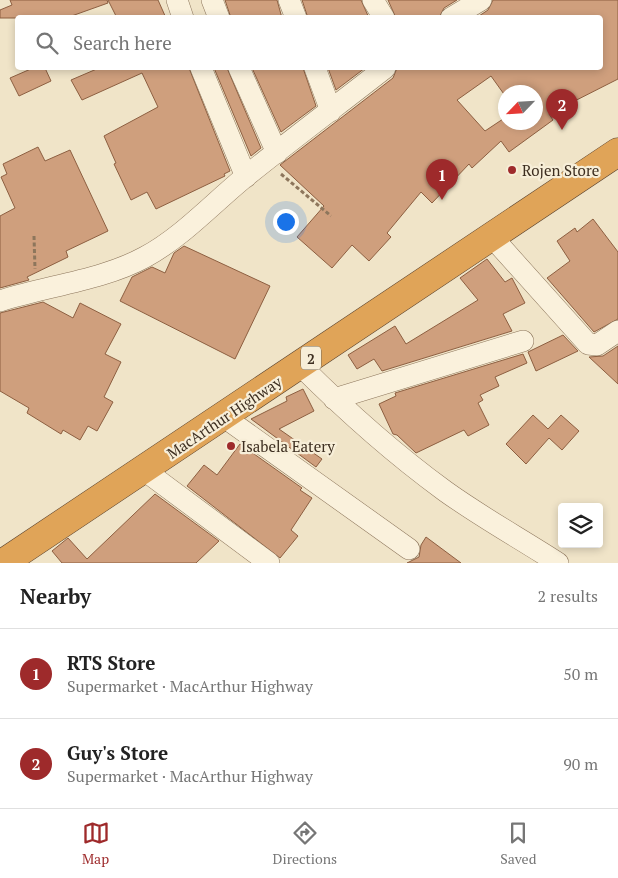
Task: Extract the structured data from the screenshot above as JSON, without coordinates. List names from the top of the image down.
{
  "streets": {
    "highway": ["2", "MacArthur Highway"]
  },
  "places": ["Rojen Store", "Isabela Eatery"],
  "north": "bottom left",
  "page": {
    "search": "Search here",
    "pins": ["2", "1"],
    "heading": ["Nearby", "2 results"],
    "list": [
      {
        "mark": "1",
        "name": "RTS Store",
        "note": "Supermarket · MacArthur Highway",
        "value": "50 m"
      },
      {
        "mark": "2",
        "name": "Guy's Store",
        "note": "Supermarket · MacArthur Highway",
        "value": "90 m"
      }
    ],
    "nav": ["Map", "Directions", "Saved"]
  }
}
